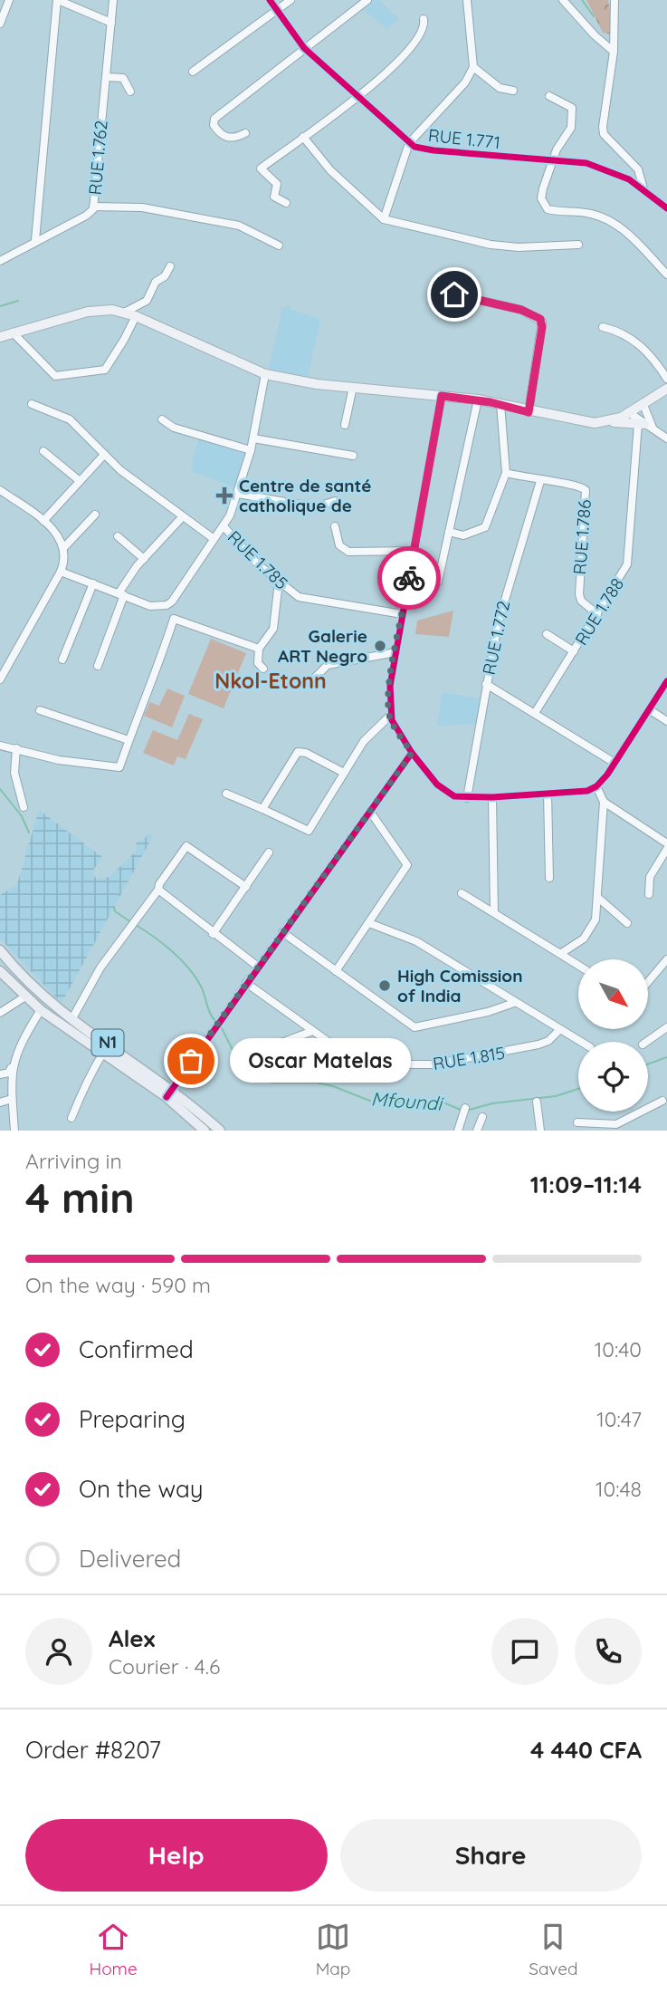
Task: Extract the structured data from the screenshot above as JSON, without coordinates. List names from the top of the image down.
{
  "streets": {
    "highway": ["N1"],
    "street": [
      "RUE 1.771",
      "RUE 1.762",
      "RUE 1.786",
      "RUE 1.785",
      "RUE 1.788",
      "RUE 1.772",
      "RUE 1.815"
    ]
  },
  "crossings": [
    ["RUE 1.786", "RUE 1.788"],
    ["RUE 1.786", "RUE 1.772"]
  ],
  "districts": ["Nkol-Etonn"],
  "water": ["Mfoundi"],
  "places": {
    "health": ["Centre de santé catholique de"],
    "other": ["Galerie ART Negro", "High Comission of India", "Oscar Matelas"]
  },
  "north": "bottom right",
  "page": {
    "bubble": "Oscar Matelas",
    "heading": ["4 min", "Arriving in", "11:09–11:14"],
    "panel": [
      "Alex",
      "Courier · 4.6",
      "Order #8207",
      "4 440 CFA"
    ],
    "bar": "On the way · 590 m",
    "list": [
      ["Confirmed", "10:40"],
      ["Preparing", "10:47"],
      ["On the way", "10:48"],
      "Delivered"
    ],
    "buttons": ["Help", "Share"],
    "tabs": ["Home", "Map", "Saved"]
  }
}
